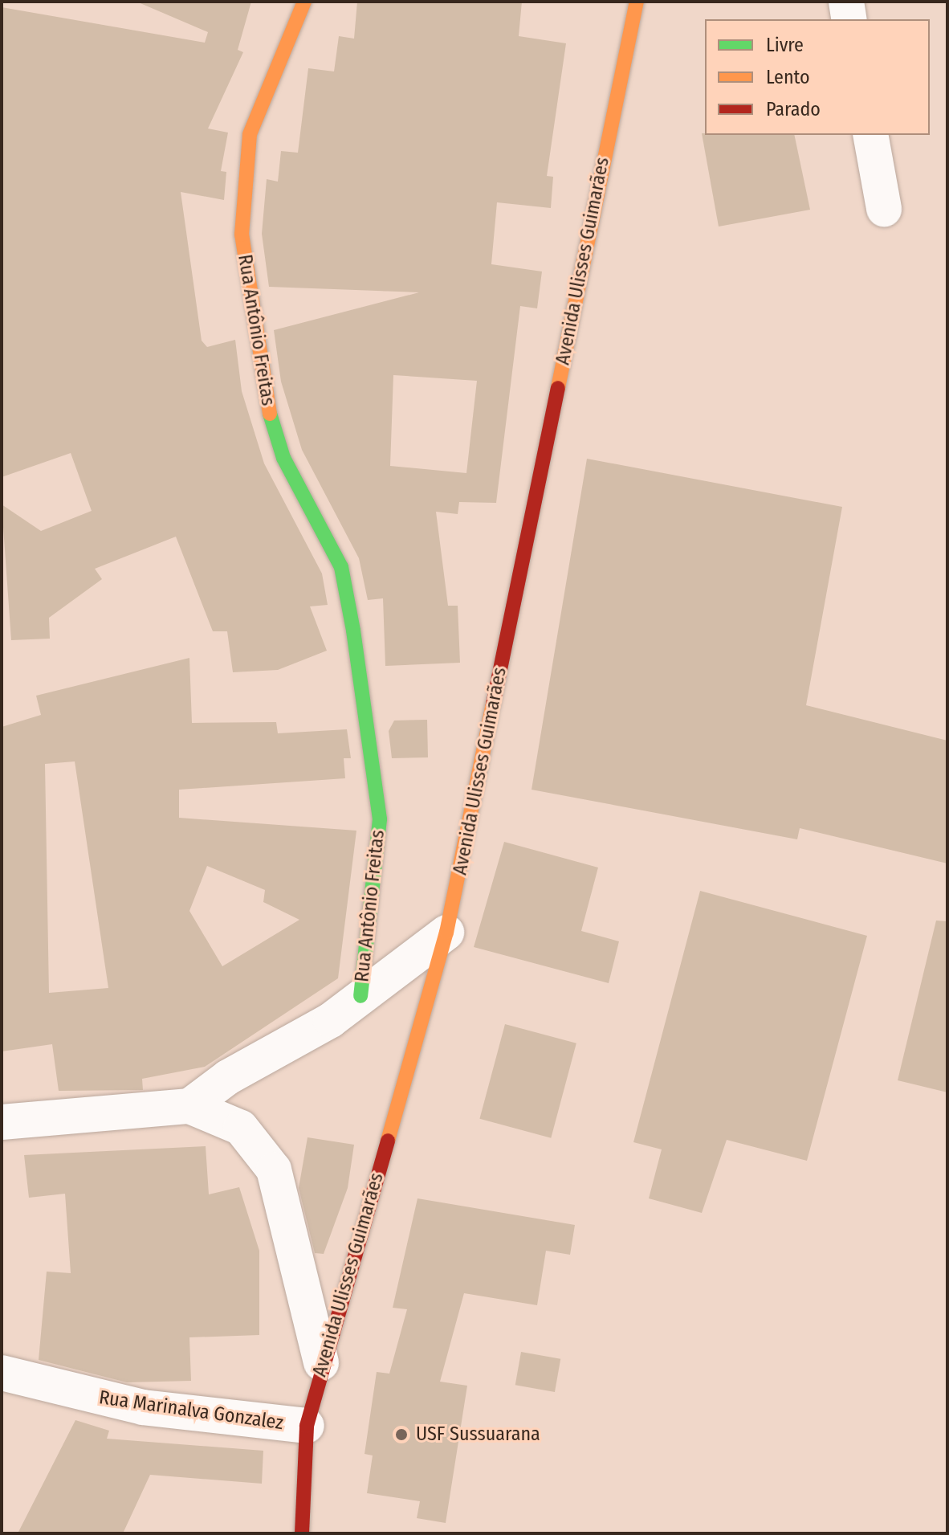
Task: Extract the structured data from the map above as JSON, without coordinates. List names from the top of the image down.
{
  "streets": {
    "main road": ["Avenida Ulisses Guimarães", "Rua Antônio Freitas"],
    "street": ["Rua Marinalva Gonzalez"]
  },
  "crossings": [
    ["Avenida Ulisses Guimarães", "Rua Marinalva Gonzalez"]
  ],
  "places": ["USF Sussuarana"],
  "legend": ["Livre", "Lento", "Parado"]
}
